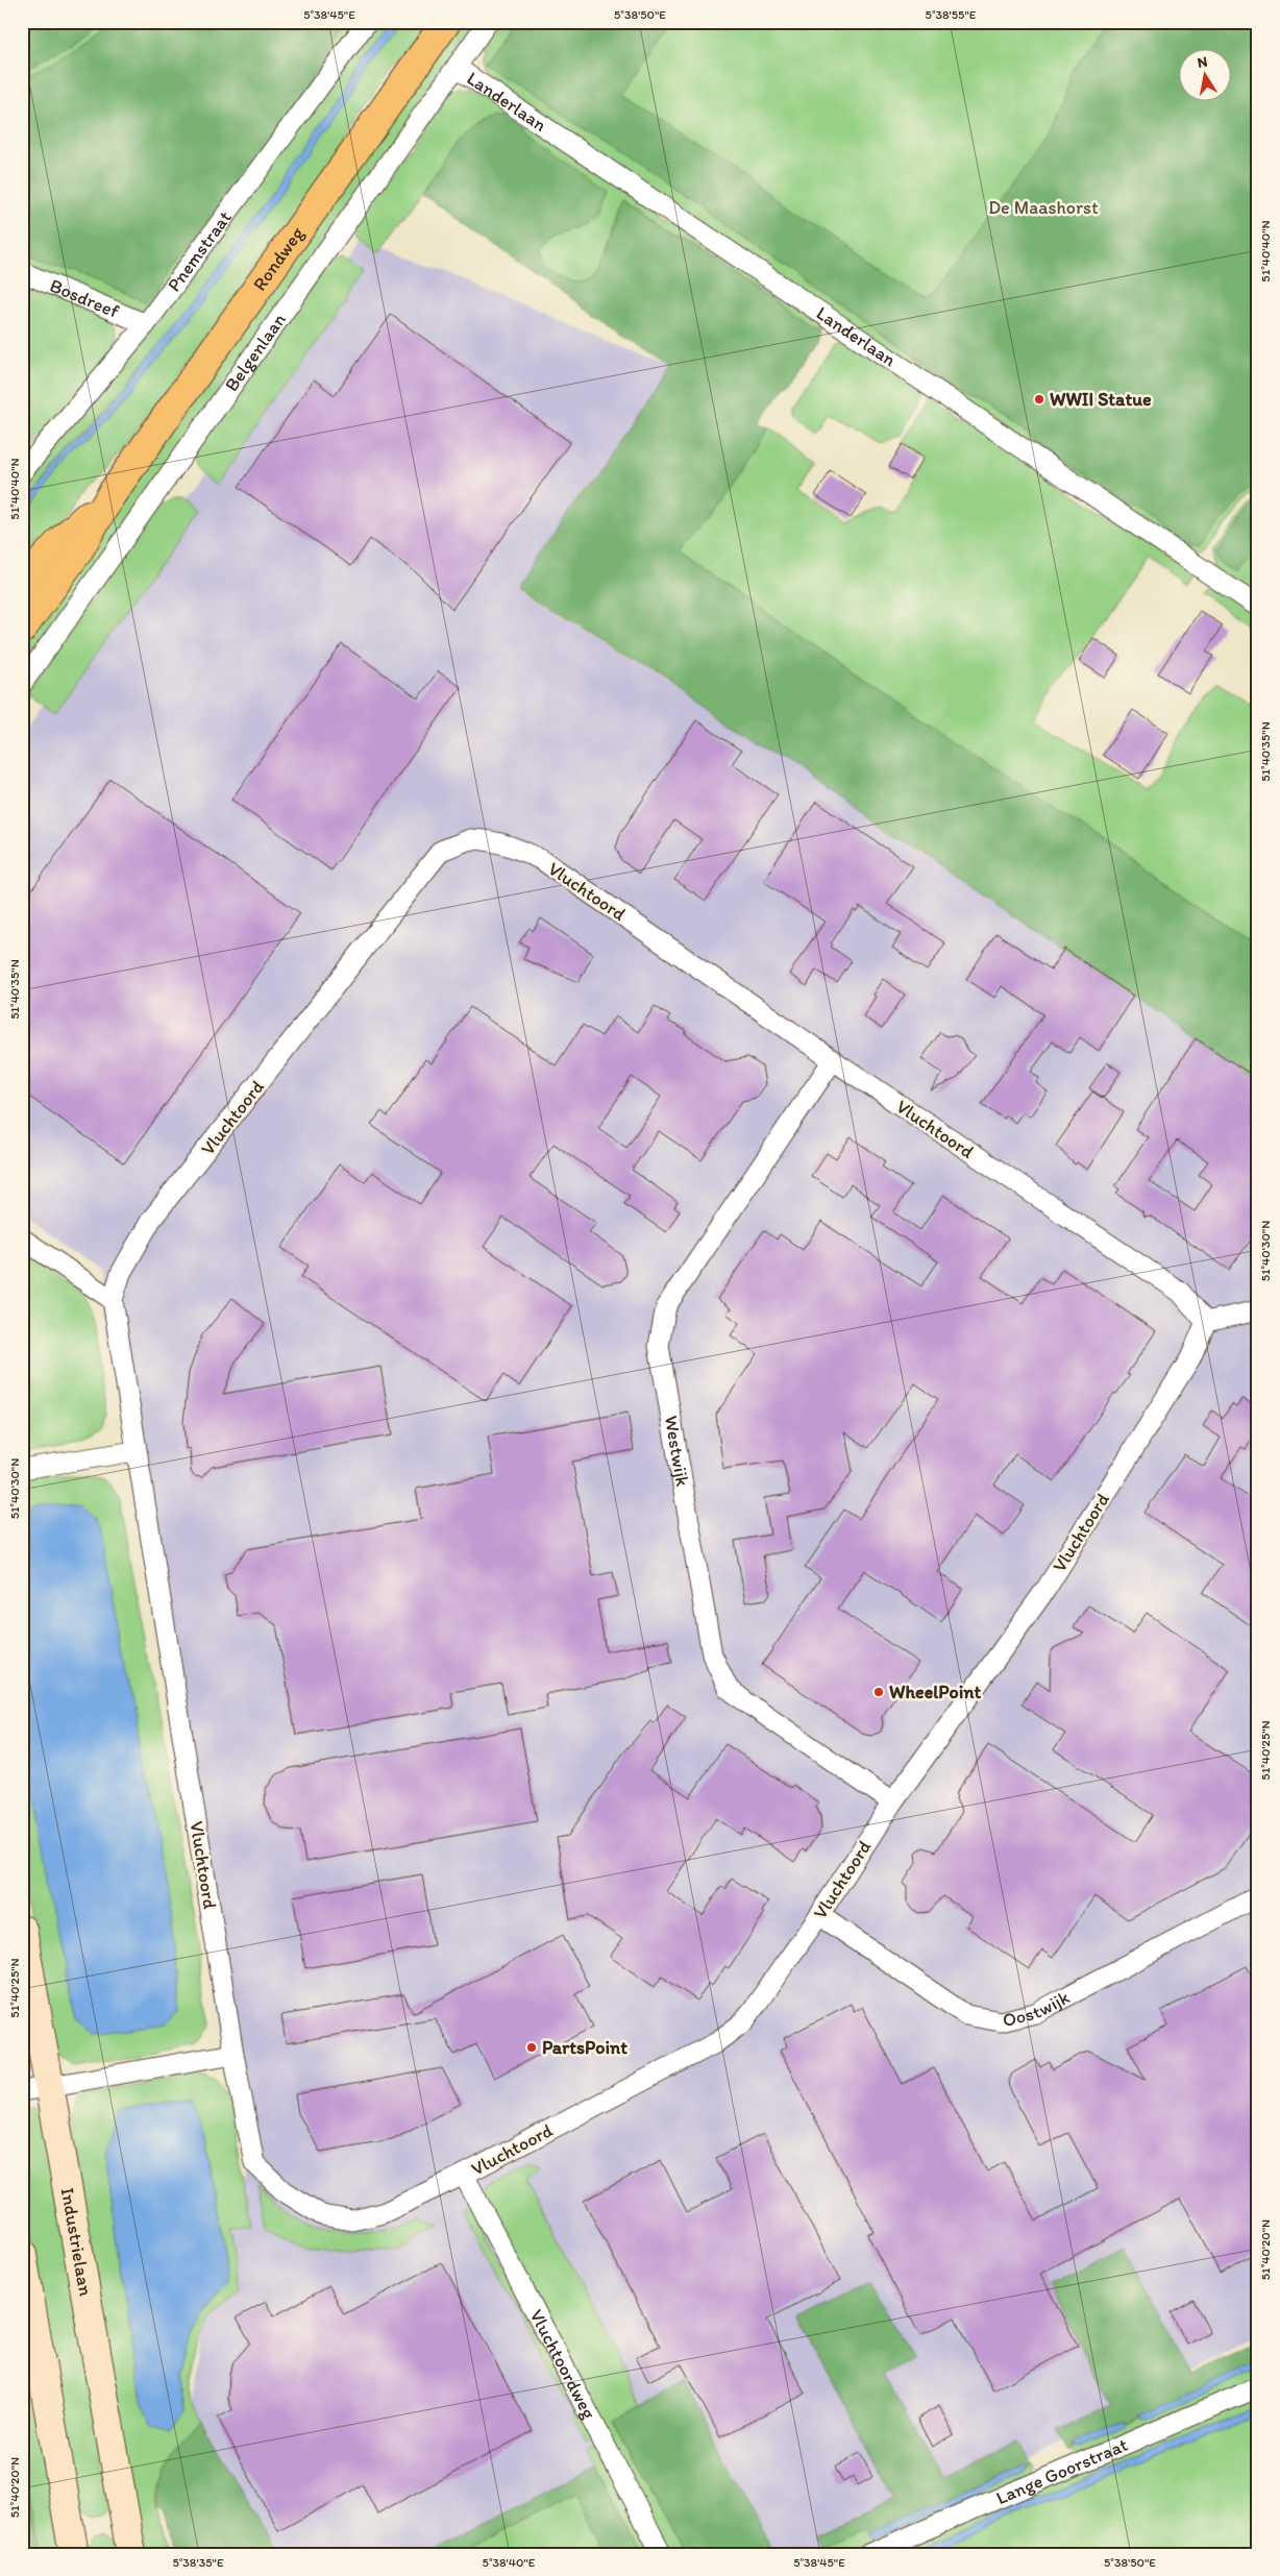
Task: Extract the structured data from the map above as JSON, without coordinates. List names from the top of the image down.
{
  "streets": {
    "main road": ["Rondweg", "Industrielaan"],
    "street": [
      "Landerlaan",
      "Pnemstraat",
      "Bosdreef",
      "Belgenlaan",
      "Vluchtoord",
      "Westwijk",
      "Oostwijk",
      "Vluchtoordweg",
      "Lange Goorstraat"
    ]
  },
  "crossings": [
    ["Landerlaan", "Belgenlaan"],
    ["Pnemstraat", "Bosdreef"],
    ["Vluchtoord", "Westwijk"],
    ["Vluchtoord", "Oostwijk"],
    ["Vluchtoord", "Vluchtoordweg"]
  ],
  "parks": ["De Maashorst"],
  "places": ["WWII Statue", "WheelPoint", "PartsPoint"],
  "north": "top",
  "coordinates": [
    "5°38'45\"E",
    "5°38'50\"E",
    "5°38'55\"E",
    "51°40'40\"N",
    "51°40'35\"N",
    "51°40'30\"N",
    "51°40'25\"N",
    "51°40'20\"N",
    "5°38'35\"E",
    "5°38'40\"E"
  ]
}
